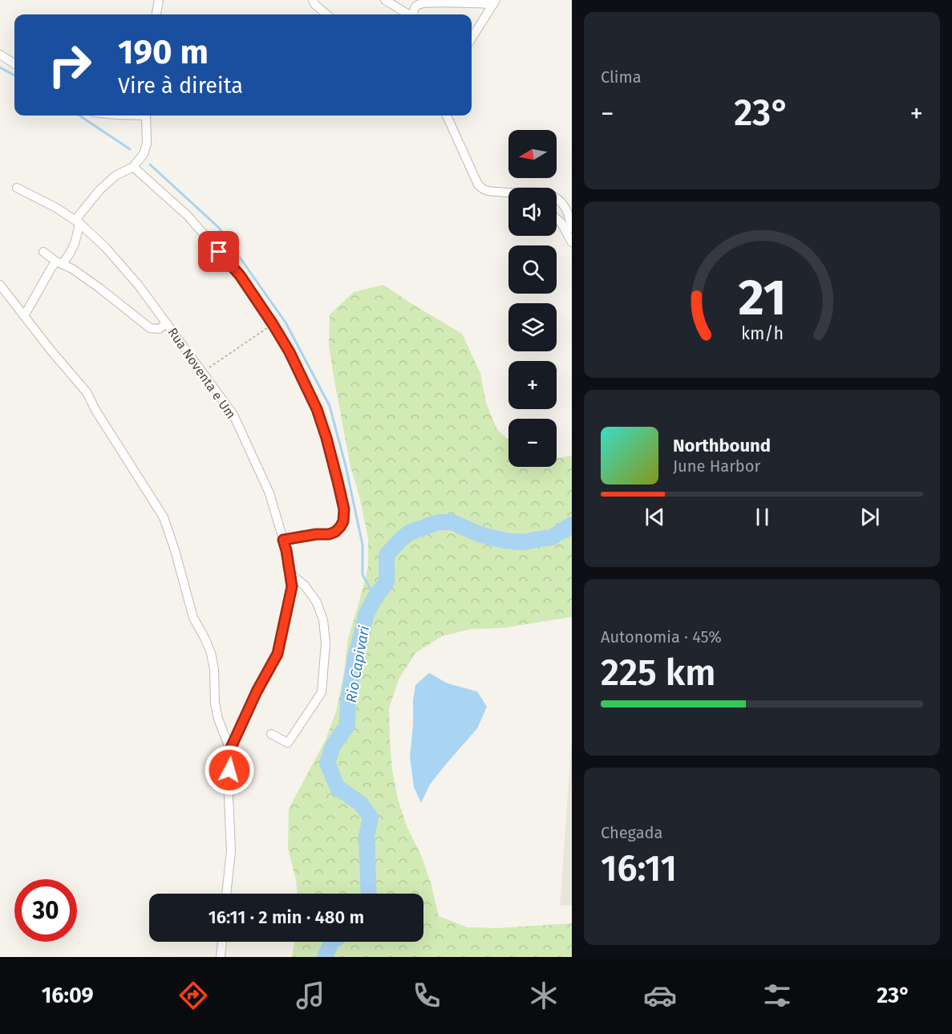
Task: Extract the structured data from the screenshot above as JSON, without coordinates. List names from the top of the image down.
{
  "streets": {
    "street": ["Rua Noventa e Um"]
  },
  "water": ["Rio Capivari"],
  "north": "left",
  "page": {
    "tile": [
      "Clima",
      ["Autonomia · 45%", "225 km"],
      ["Chegada", "16:11"]
    ],
    "turn": ["190 m", "Vire à direita"],
    "heat": ["−", "23°", "+"],
    "map_buttons": ["+", "−"],
    "song": ["Northbound", "June Harbor"],
    "limit": "30",
    "trip": "16:11 · 2 min · 480 m",
    "tabs": ["16:09", "23°"],
    "gauge": ["21", "km/h"]
  }
}
